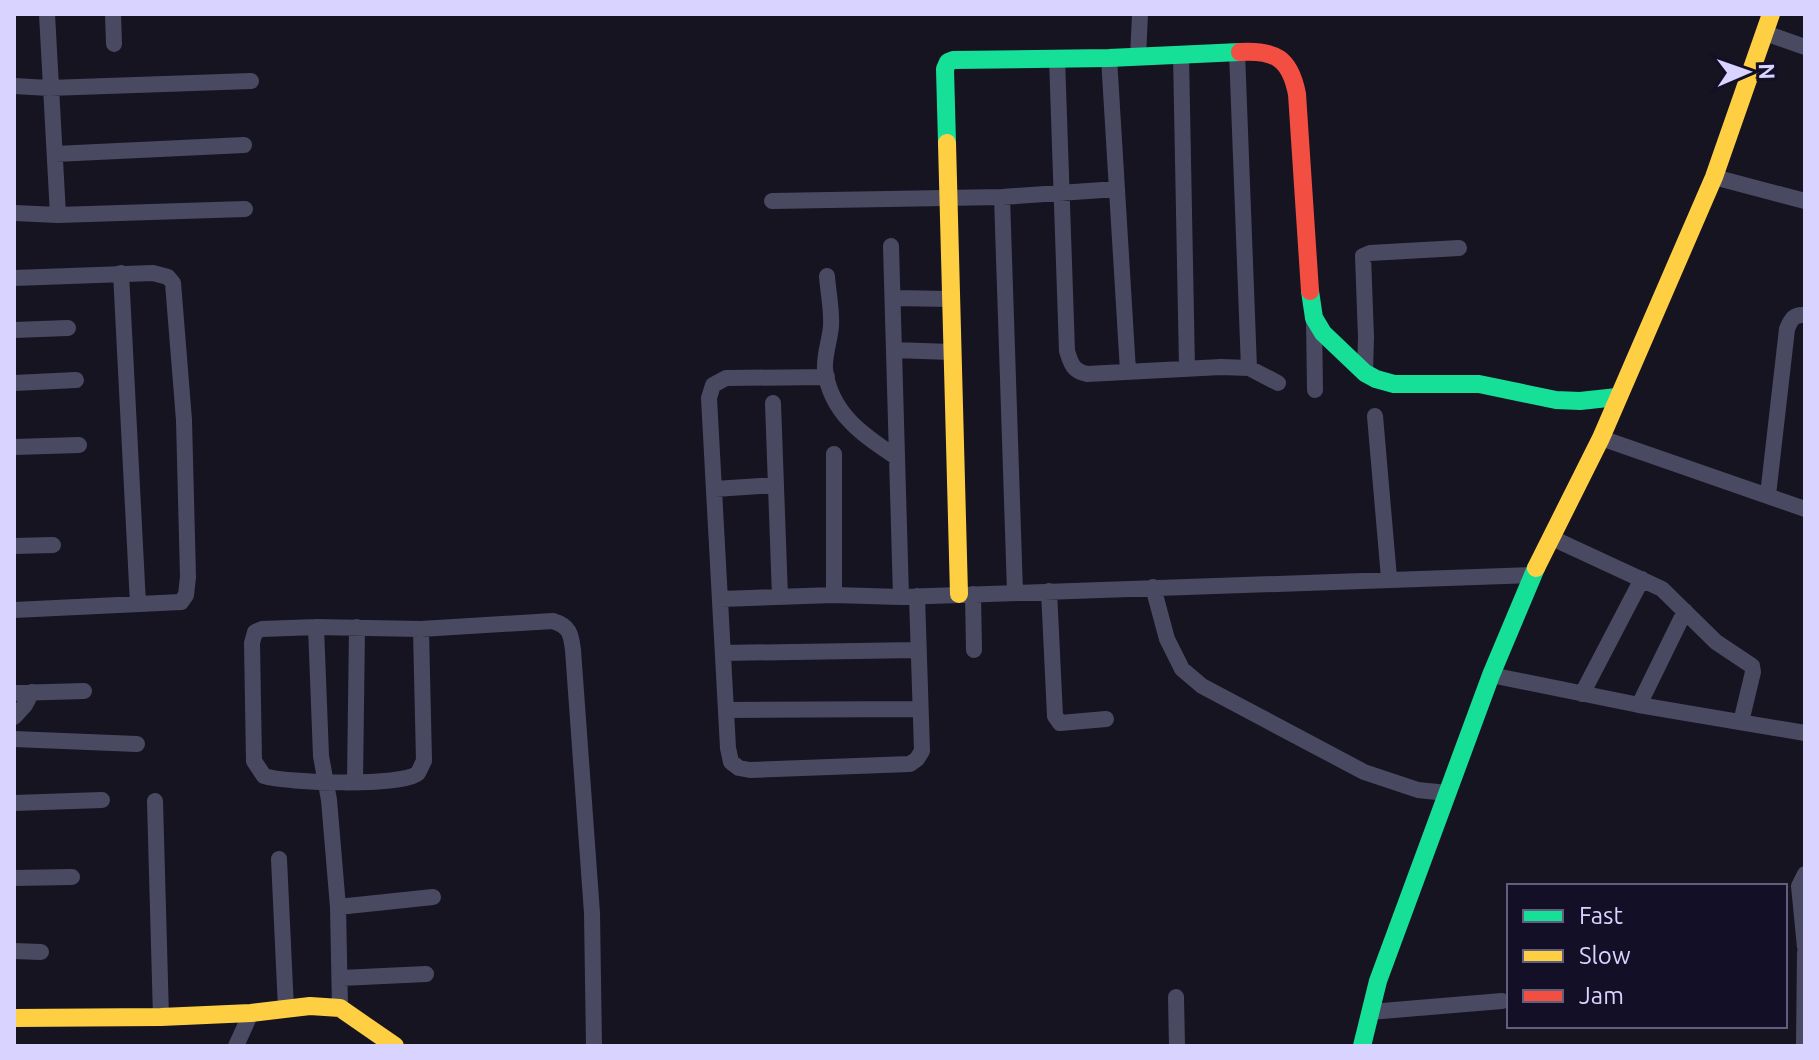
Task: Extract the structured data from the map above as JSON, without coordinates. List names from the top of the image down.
{
  "legend": ["Fast", "Slow", "Jam"],
  "north": "right"
}
